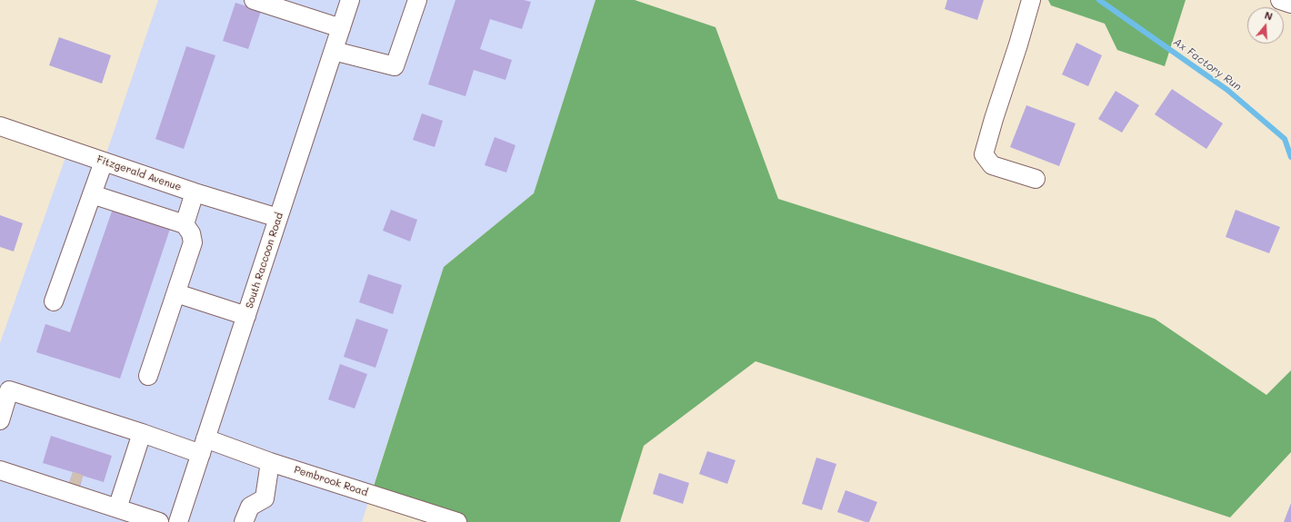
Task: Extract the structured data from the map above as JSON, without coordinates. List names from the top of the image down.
{
  "streets": {
    "street": ["Fitzgerald Avenue", "South Raccoon Road", "Pembrook Road"]
  },
  "crossings": [
    ["Fitzgerald Avenue", "South Raccoon Road"],
    ["South Raccoon Road", "Pembrook Road"]
  ],
  "water": ["Ax Factory Run"],
  "north": "top"
}
